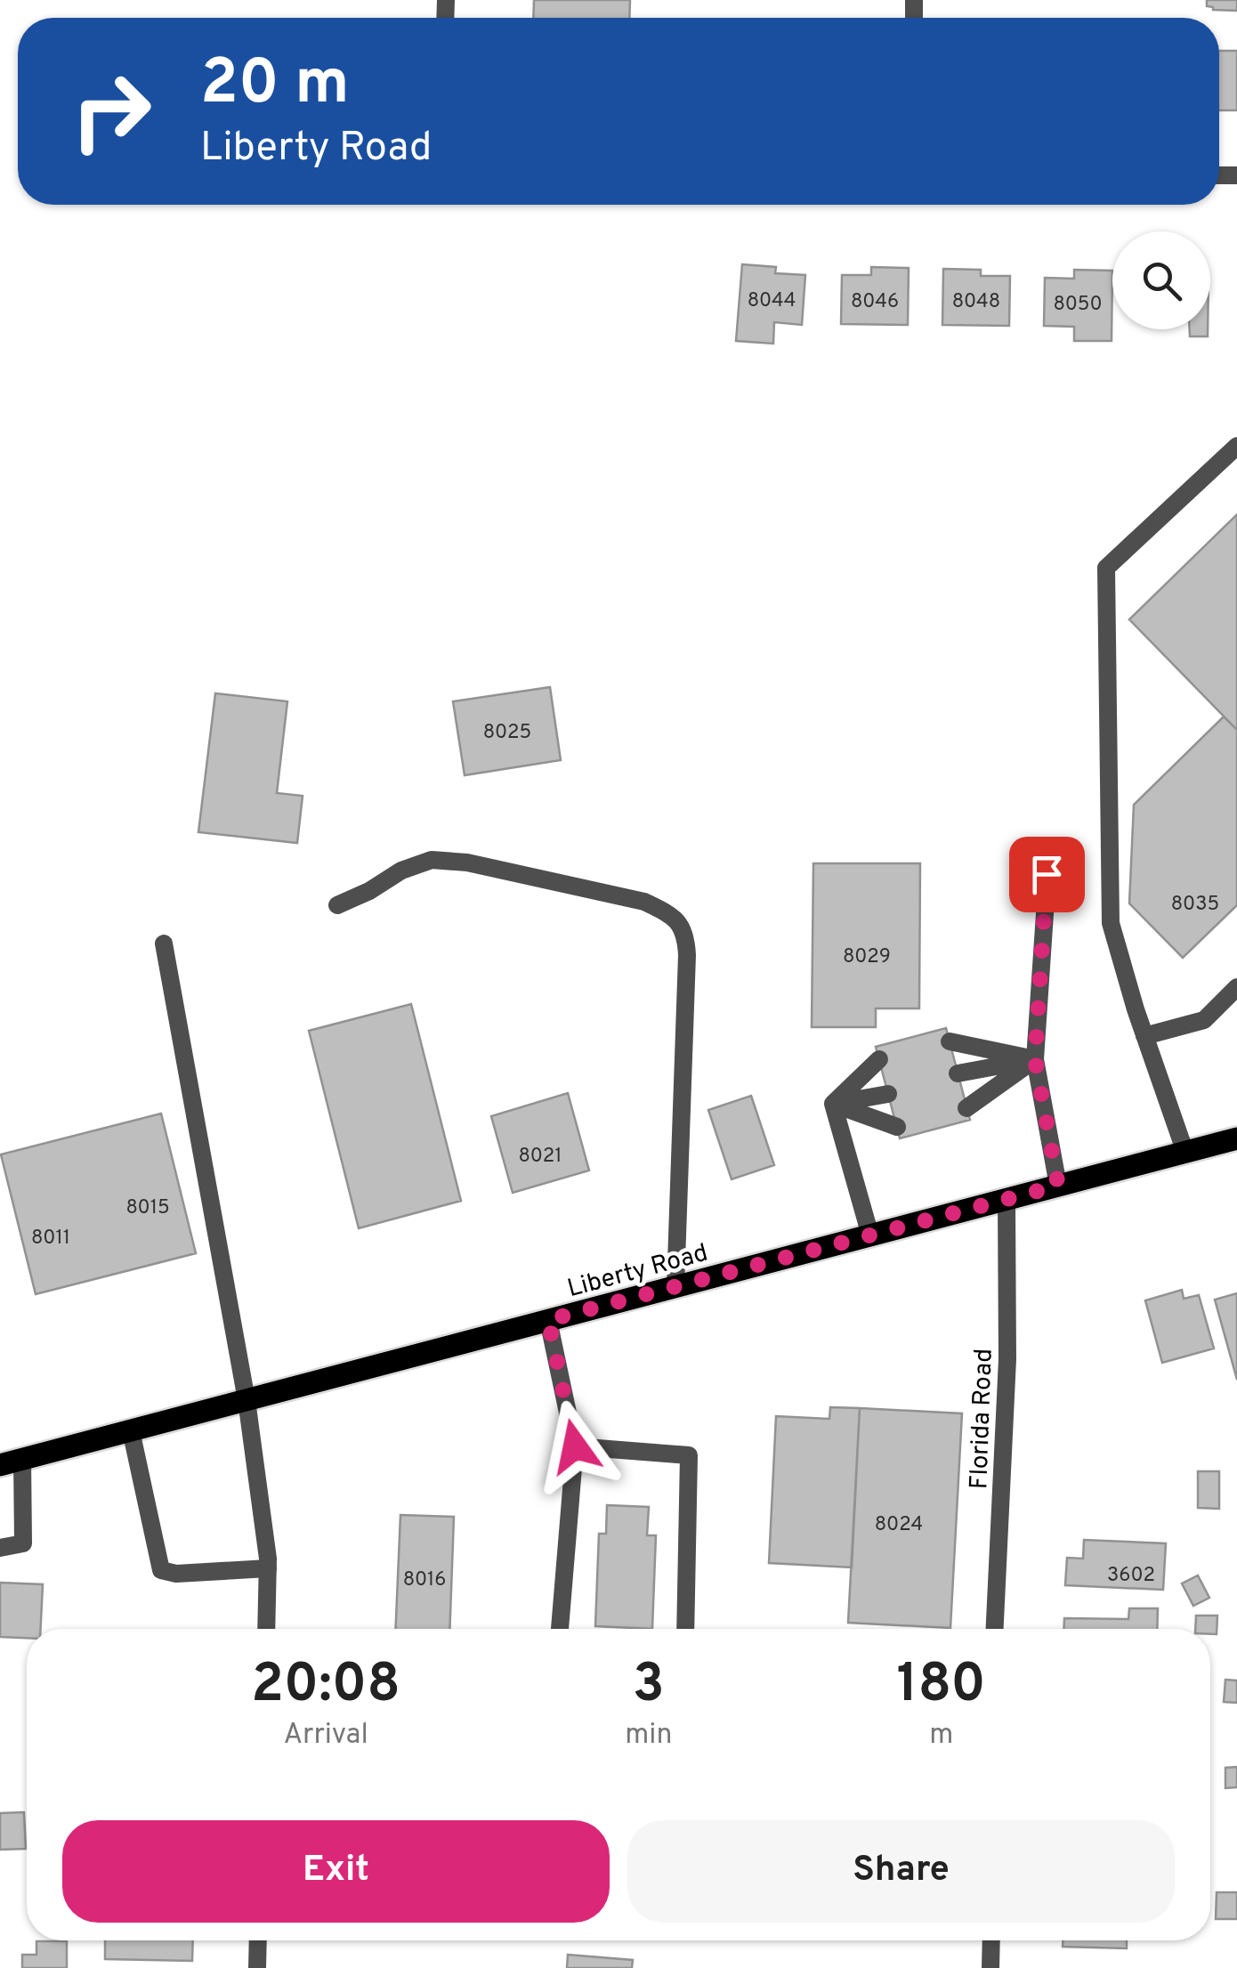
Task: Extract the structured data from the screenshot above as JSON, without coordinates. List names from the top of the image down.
{
  "streets": {
    "main road": ["Liberty Road"],
    "street": ["Florida Road"]
  },
  "crossings": [
    ["Liberty Road", "Florida Road"]
  ],
  "house_numbers": [
    "8044",
    "8046",
    "8048",
    "8050",
    "8025",
    "8035",
    "8029",
    "8021",
    "8015",
    "8011",
    "8024",
    "3602",
    "8016"
  ],
  "page": {
    "turn": ["20 m", "Liberty Road"],
    "eta": [
      "20:08",
      "Arrival",
      "3",
      "min",
      "180",
      "m"
    ],
    "buttons": ["Exit", "Share"]
  }
}
